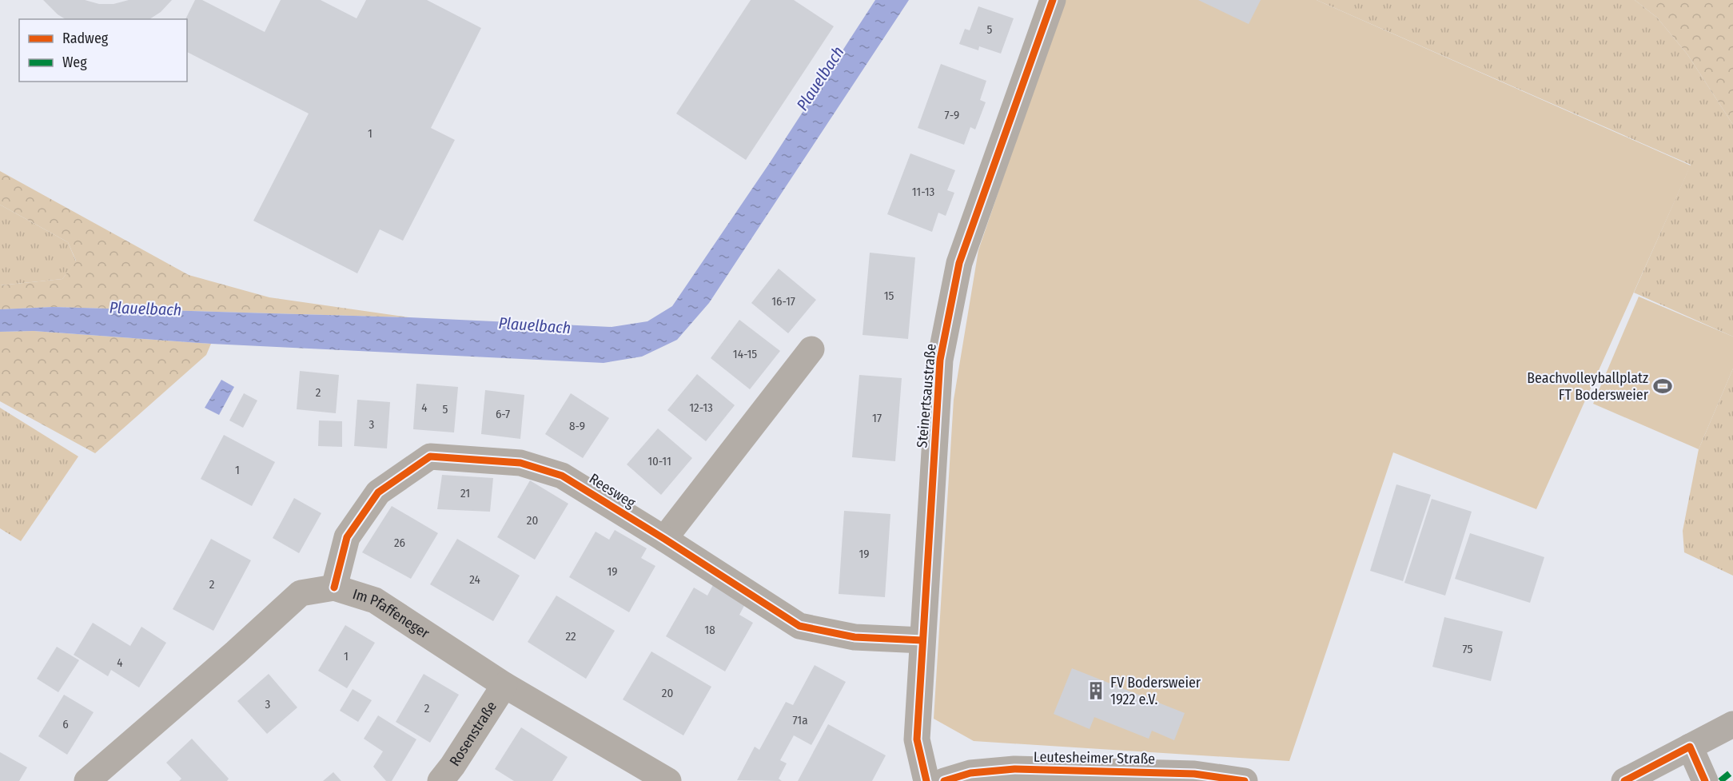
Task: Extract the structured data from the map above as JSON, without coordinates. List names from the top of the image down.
{
  "streets": {
    "street": [
      "Steinertsaustraße",
      "Reesweg",
      "Im Pfaffeneger",
      "Rosenstraße",
      "Leutesheimer Straße"
    ]
  },
  "crossings": [
    ["Steinertsaustraße", "Reesweg"],
    ["Reesweg", "Im Pfaffeneger"],
    ["Im Pfaffeneger", "Rosenstraße"]
  ],
  "water": ["Plauelbach"],
  "places": {
    "sports": ["Beachvolleyballplatz FT Bodersweier"],
    "building": ["FV Bodersweier 1922 e.V."]
  },
  "house_numbers": [
    "5",
    "7-9",
    "1",
    "11-13",
    "15",
    "16-17",
    "14-15",
    "2",
    "4",
    "12-13",
    "5",
    "6-7",
    "17",
    "3",
    "8-9",
    "10-11",
    "1",
    "21",
    "20",
    "26",
    "19",
    "19",
    "24",
    "2",
    "18",
    "22",
    "75",
    "1",
    "4",
    "20",
    "3",
    "2",
    "71a",
    "6"
  ],
  "legend": ["Radweg", "Weg"]
}
